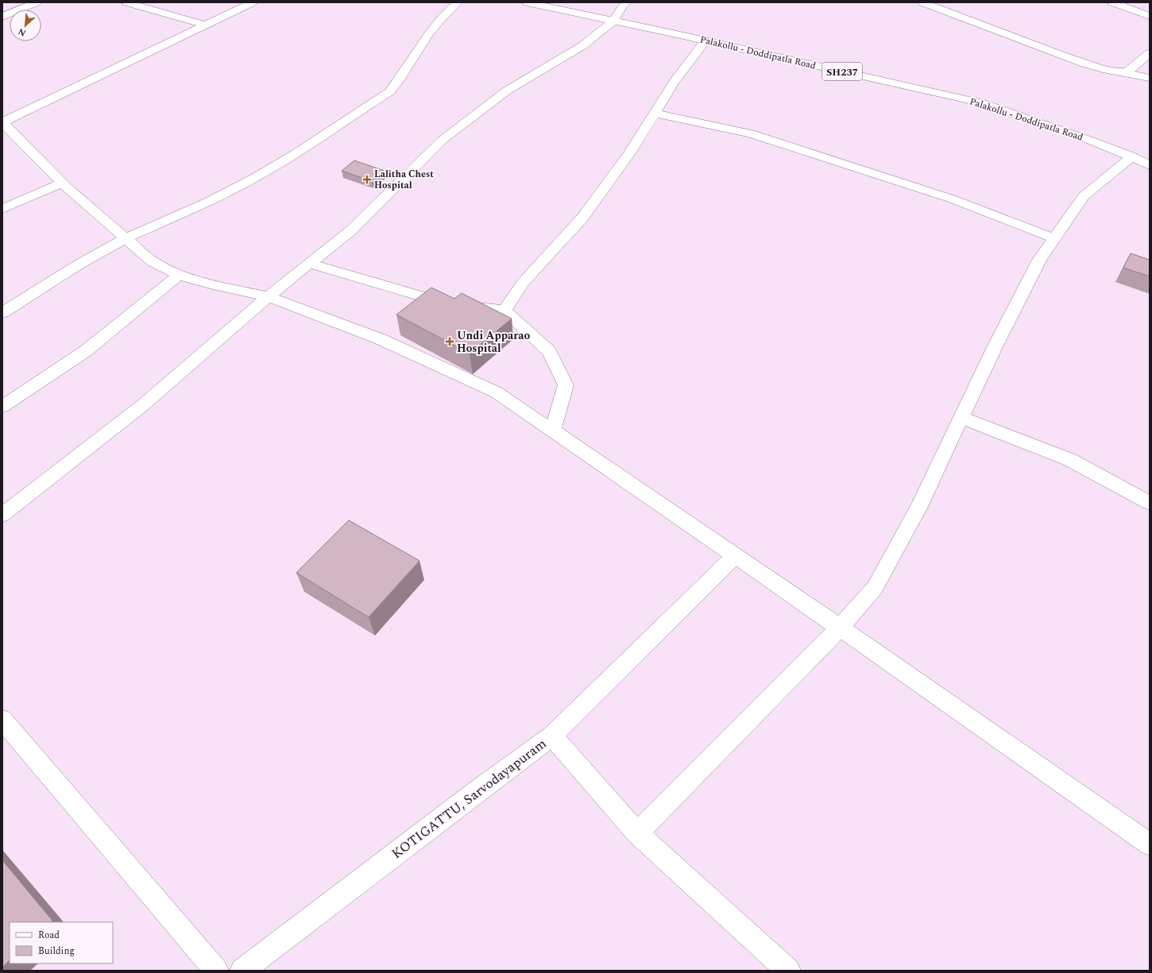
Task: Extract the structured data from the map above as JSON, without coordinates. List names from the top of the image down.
{
  "streets": {
    "street": ["Palakollu - Doddipatla Road", "SH237", "KOTIGATTU, Sarvodayapuram"]
  },
  "places": {
    "health": ["Lalitha Chest Hospital", "Undi Apparao Hospital"]
  },
  "legend": ["Road", "Building"],
  "north": "bottom left"
}
